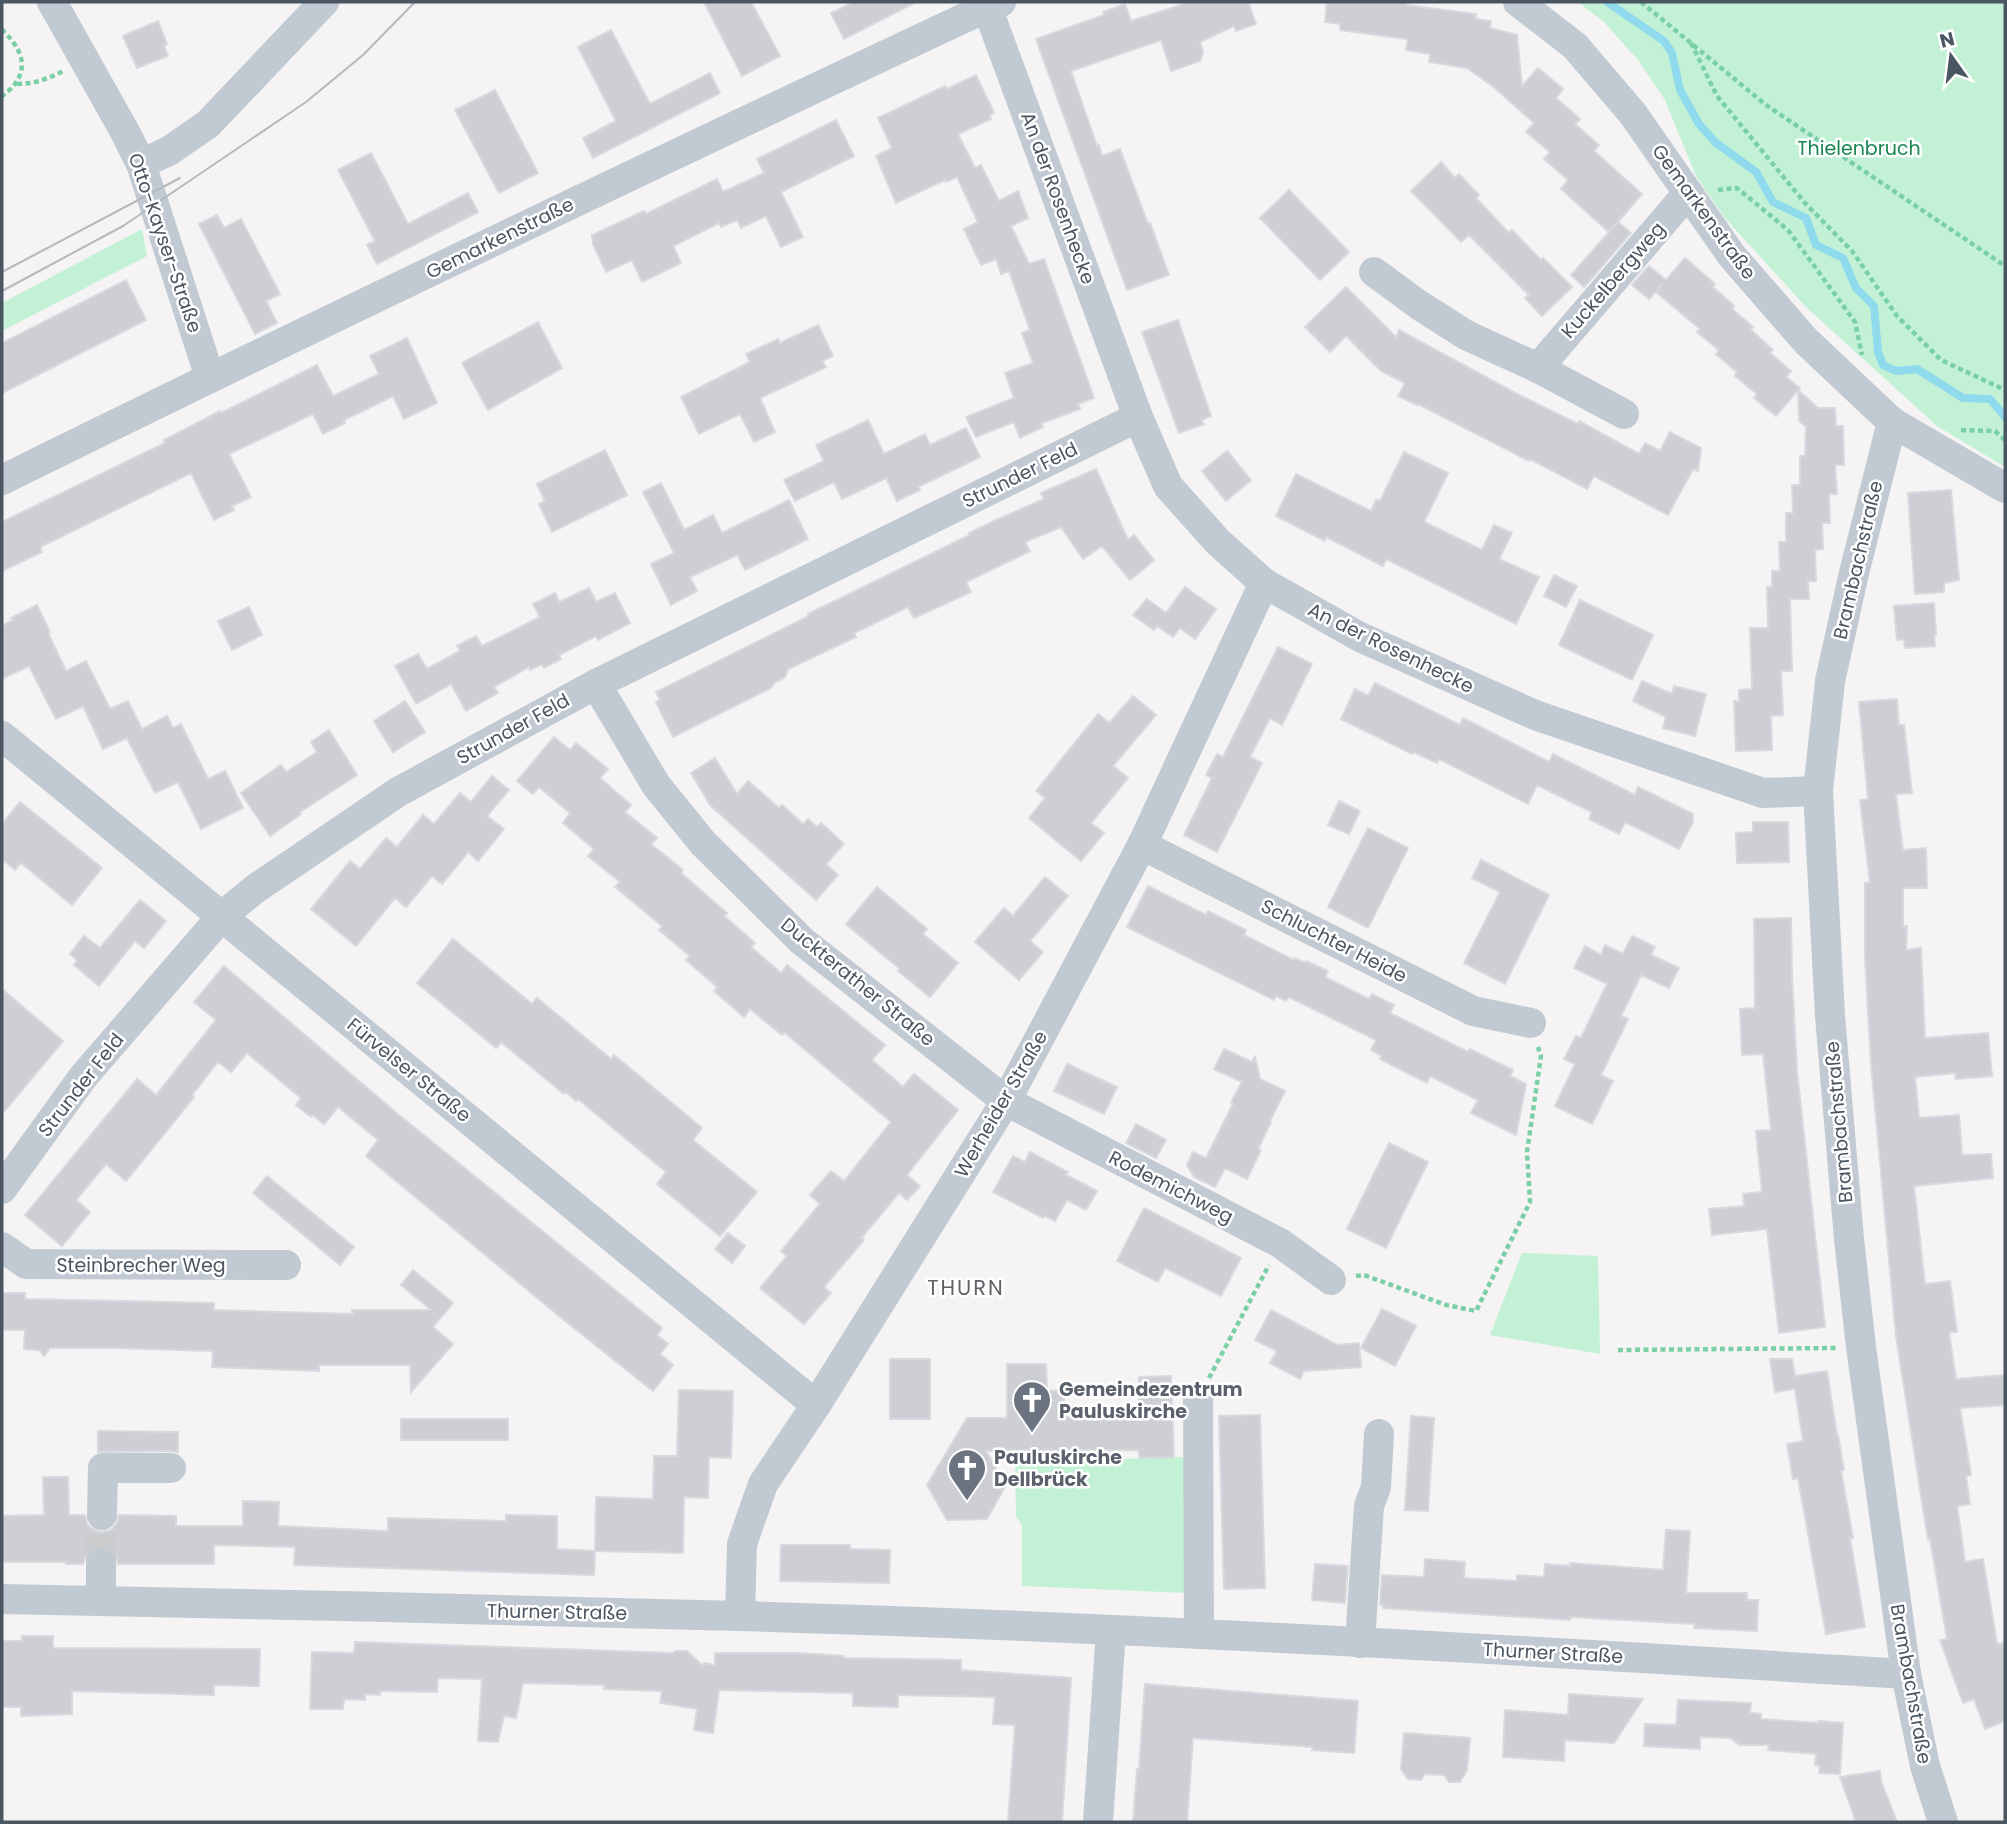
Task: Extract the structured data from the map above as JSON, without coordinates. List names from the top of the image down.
{
  "streets": {
    "street": [
      "An der Rosenhecke",
      "Gemarkenstraße",
      "Otto-Kayser-Straße",
      "Kuckelbergweg",
      "Strunder Feld",
      "Brambachstraße",
      "Schluchter Heide",
      "Duckterather Straße",
      "Fürvelser Straße",
      "Werheider Straße",
      "Rodemichweg",
      "Steinbrecher Weg",
      "Thurner Straße"
    ]
  },
  "crossings": [
    ["An der Rosenhecke", "Gemarkenstraße"],
    ["An der Rosenhecke", "Strunder Feld"],
    ["An der Rosenhecke", "Brambachstraße"],
    ["An der Rosenhecke", "Werheider Straße"],
    ["Gemarkenstraße", "Otto-Kayser-Straße"],
    ["Gemarkenstraße", "Kuckelbergweg"],
    ["Gemarkenstraße", "Brambachstraße"],
    ["Strunder Feld", "Duckterather Straße"],
    ["Strunder Feld", "Fürvelser Straße"],
    ["Brambachstraße", "Thurner Straße"],
    ["Schluchter Heide", "Werheider Straße"],
    ["Duckterather Straße", "Werheider Straße"],
    ["Duckterather Straße", "Rodemichweg"],
    ["Fürvelser Straße", "Werheider Straße"],
    ["Werheider Straße", "Rodemichweg"],
    ["Werheider Straße", "Thurner Straße"]
  ],
  "districts": ["THURN"],
  "parks": ["Thielenbruch"],
  "places": {
    "church": ["Gemeindezentrum Pauluskirche", "Pauluskirche Dellbrück"]
  },
  "north": "top"
}
